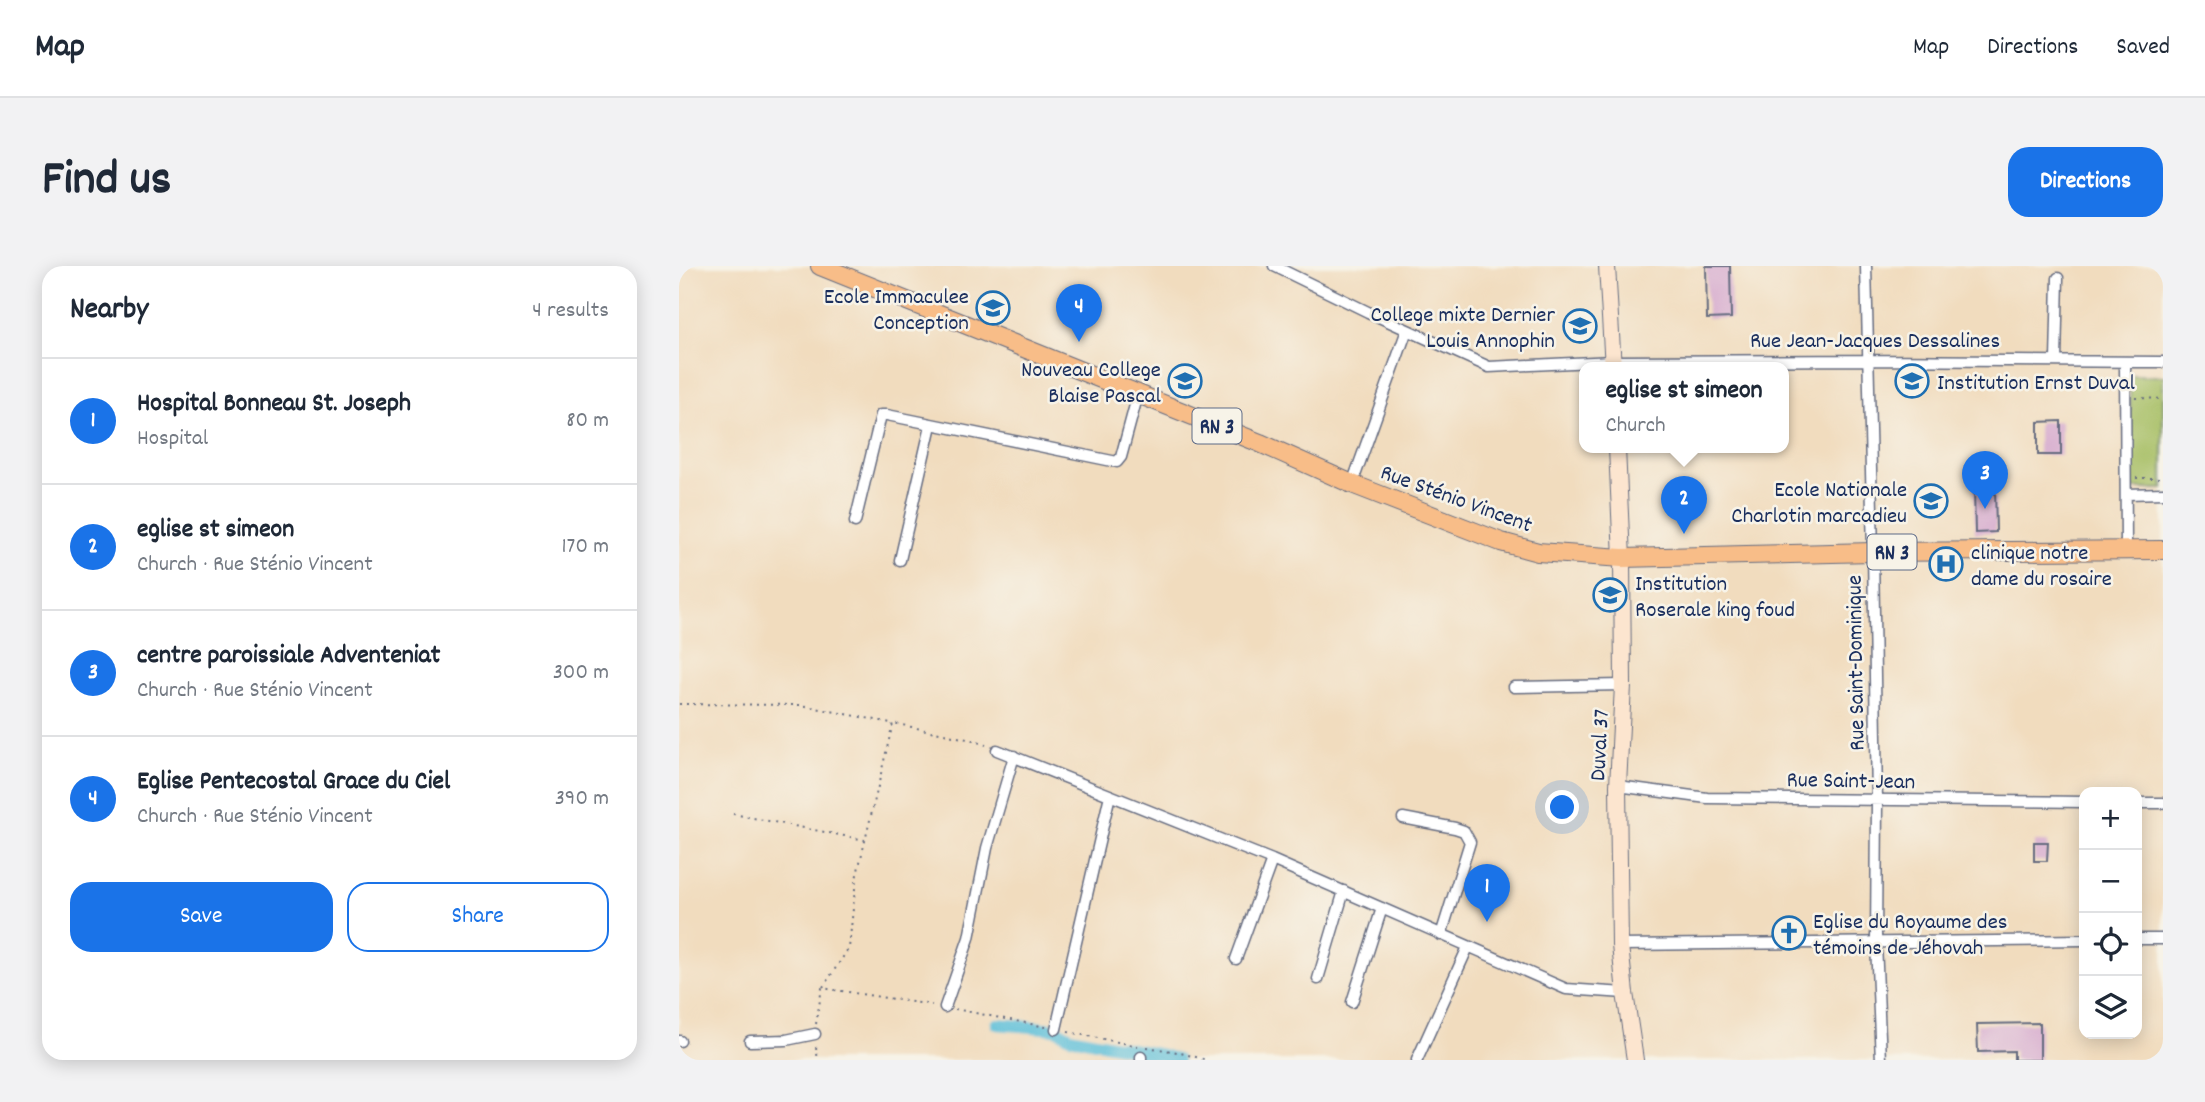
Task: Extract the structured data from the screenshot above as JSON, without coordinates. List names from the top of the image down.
{
  "streets": {
    "main road": ["RN 3", "Rue Sténio Vincent"],
    "street": [
      "Rue Jean-Jacques Dessalines",
      "Rue Saint-Dominique",
      "Duval 37",
      "Rue Saint-Jean"
    ]
  },
  "crossings": [
    ["Rue Jean-Jacques Dessalines", "Rue Saint-Dominique"],
    ["Rue Sténio Vincent", "Rue Saint-Dominique"],
    ["Rue Sténio Vincent", "Duval 37"],
    ["Rue Saint-Dominique", "Rue Saint-Jean"],
    ["Duval 37", "Rue Saint-Jean"]
  ],
  "places": {
    "school or university": [
      "Ecole Immaculee Conception",
      "College mixte Dernier Louis Annophin",
      "Nouveau College Blaise Pascal",
      "Institution Ernst Duval",
      "Ecole Nationale Charlotin marcadieu",
      "Institution Roserale king foud"
    ],
    "hospital": ["clinique notre dame du rosaire"],
    "church": ["Eglise du Royaume des témoins de Jéhovah"]
  },
  "page": {
    "header": "Map",
    "nav": ["Map", "Directions", "Saved"],
    "title": "Find us",
    "buttons": [
      "Directions",
      ["Save", "Share"]
    ],
    "heading": ["Nearby", "4 results"],
    "pins": [
      "4",
      "3",
      "2",
      "1"
    ],
    "list": [
      {
        "mark": "1",
        "name": "Hospital Bonneau St. Joseph",
        "note": "Hospital",
        "value": "80 m"
      },
      {
        "mark": "2",
        "name": "eglise st simeon",
        "note": "Church · Rue Sténio Vincent",
        "value": "170 m"
      },
      {
        "mark": "3",
        "name": "centre paroissiale Adventeniat",
        "note": "Church · Rue Sténio Vincent",
        "value": "300 m"
      },
      {
        "mark": "4",
        "name": "Eglise Pentecostal Grace du Ciel",
        "note": "Church · Rue Sténio Vincent",
        "value": "390 m"
      }
    ],
    "popup": ["eglise st simeon", "Church"],
    "map_buttons": ["+", "−"]
  }
}
